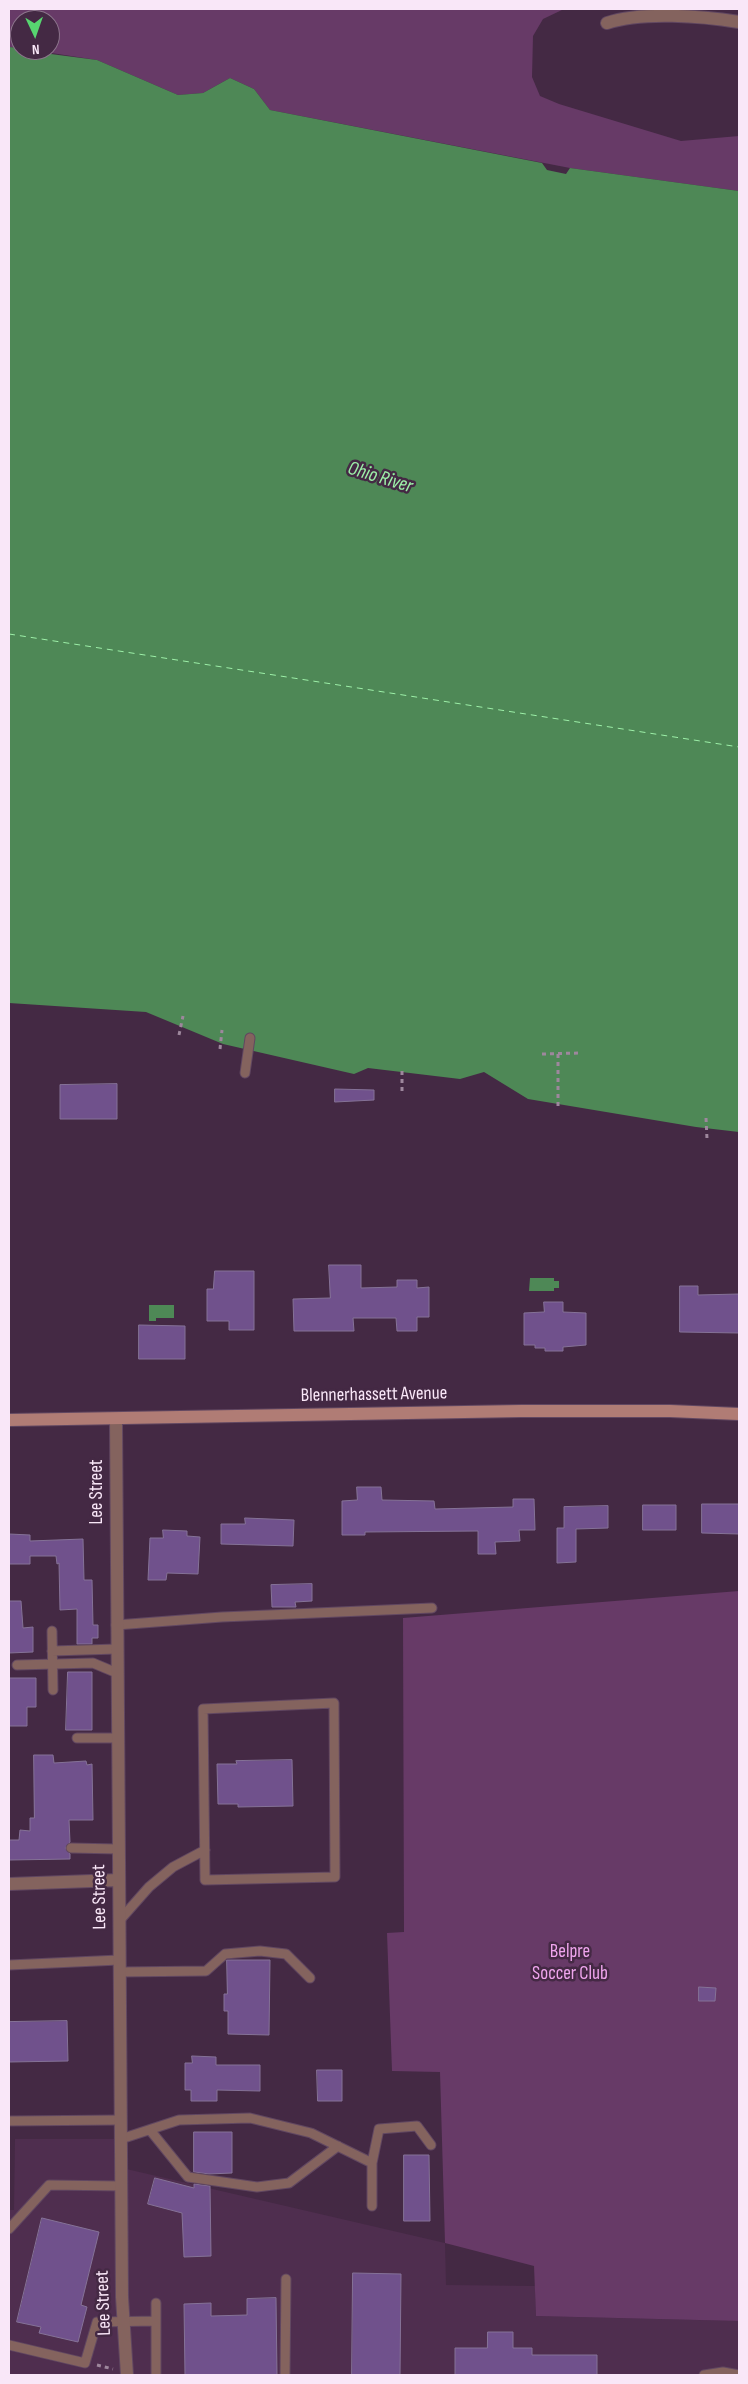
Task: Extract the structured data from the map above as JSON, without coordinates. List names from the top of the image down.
{
  "streets": {
    "street": ["Blennerhassett Avenue", "Lee Street"]
  },
  "crossings": [
    ["Blennerhassett Avenue", "Lee Street"]
  ],
  "water": ["Ohio River"],
  "parks": ["Belpre Soccer Club"],
  "north": "bottom"
}
